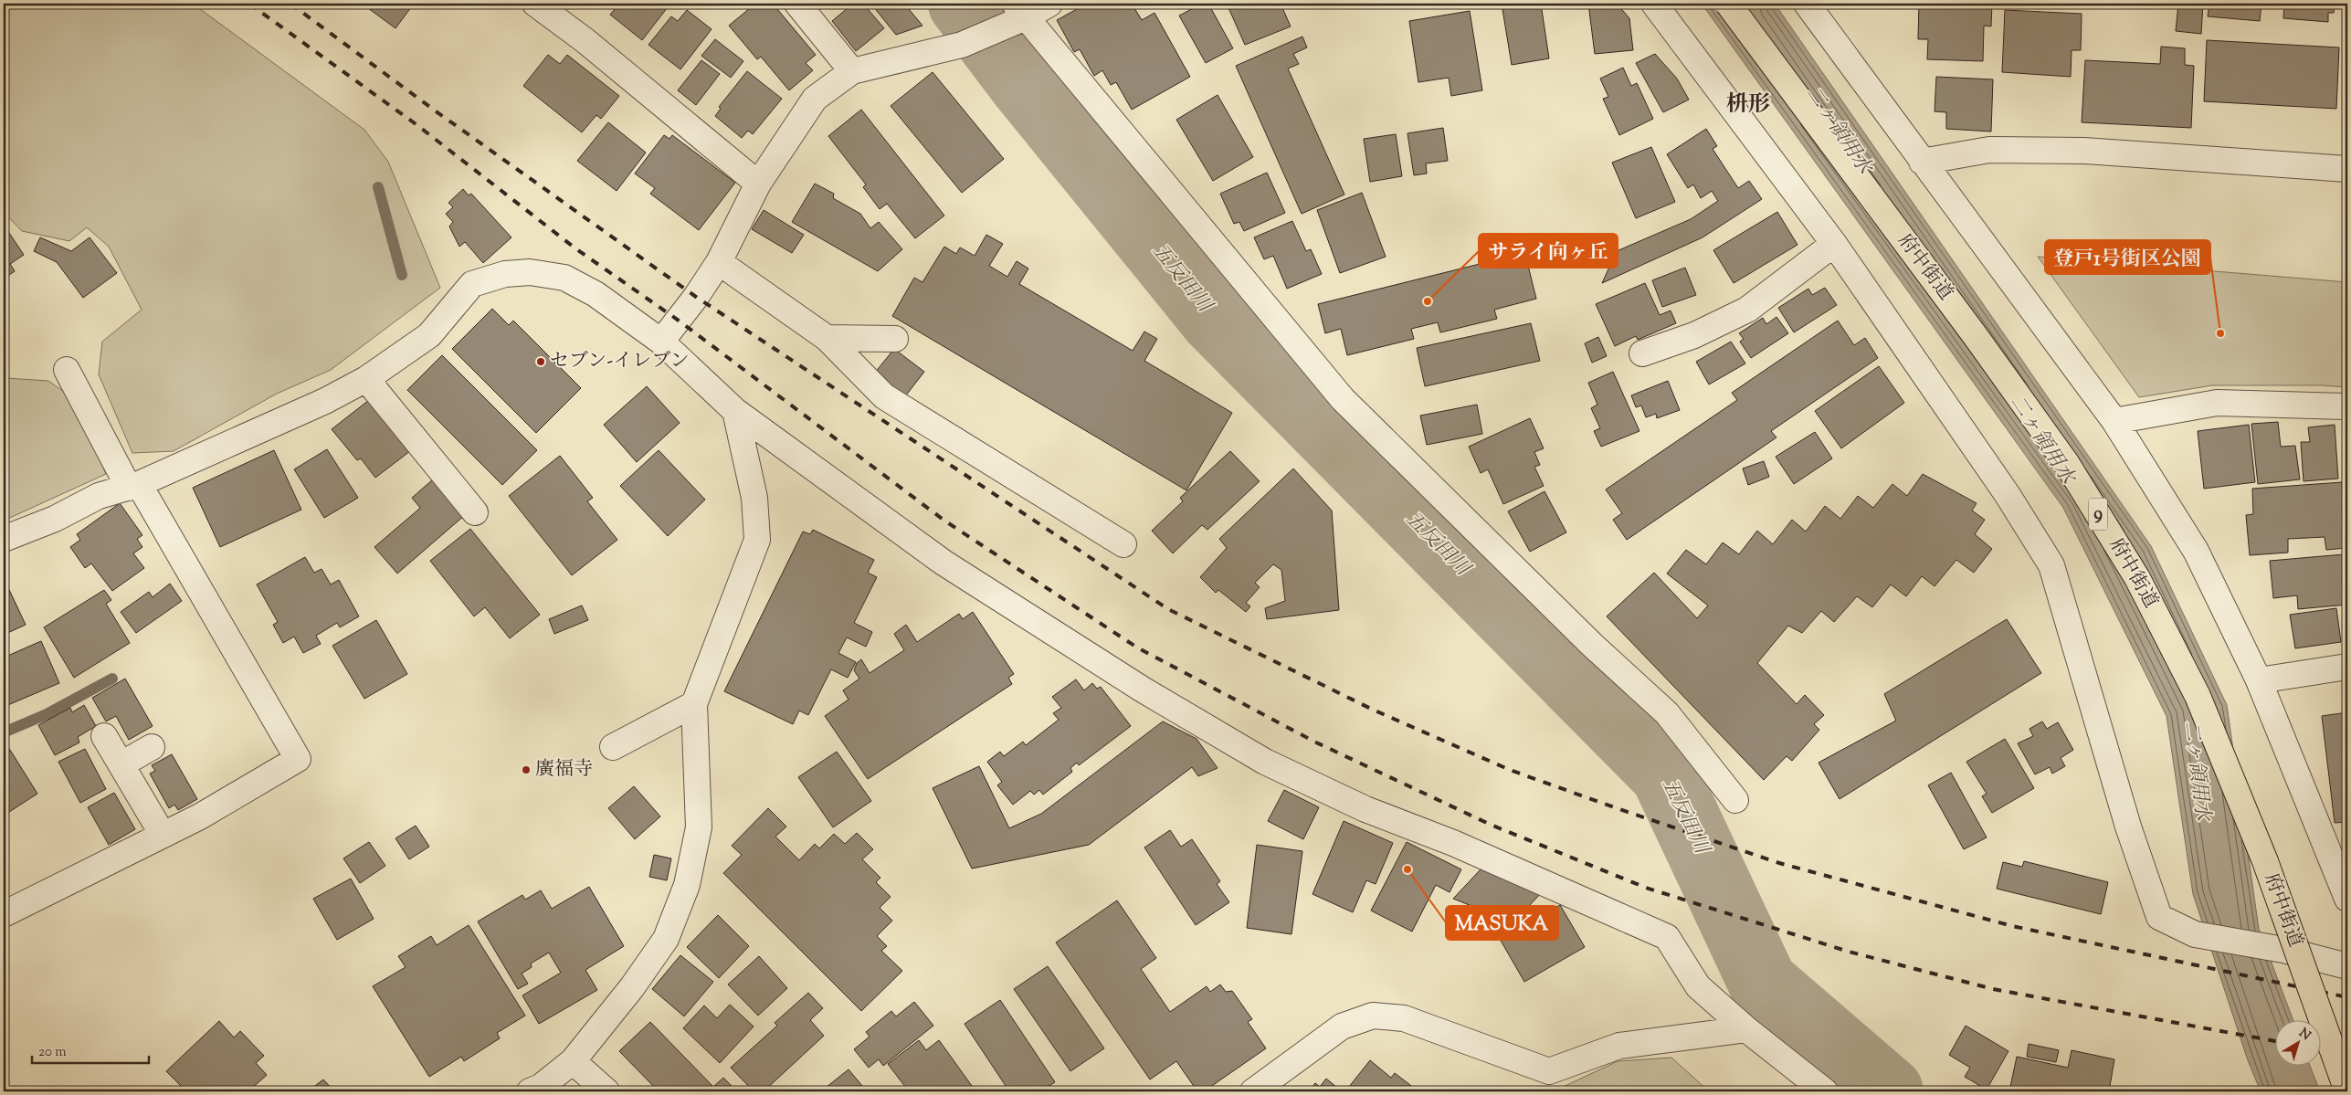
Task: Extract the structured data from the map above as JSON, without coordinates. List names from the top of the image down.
{
  "streets": {
    "main road": ["府中街道", "9"]
  },
  "districts": ["枡形"],
  "water": ["二ヶ領用水", "五反田川"],
  "places": [
    "サライ向ヶ丘",
    "登戸1号街区公園",
    "セブン-イレブン",
    "廣福寺",
    "MASUKA"
  ],
  "scale_bar": "20 m",
  "north": "top right"
}
